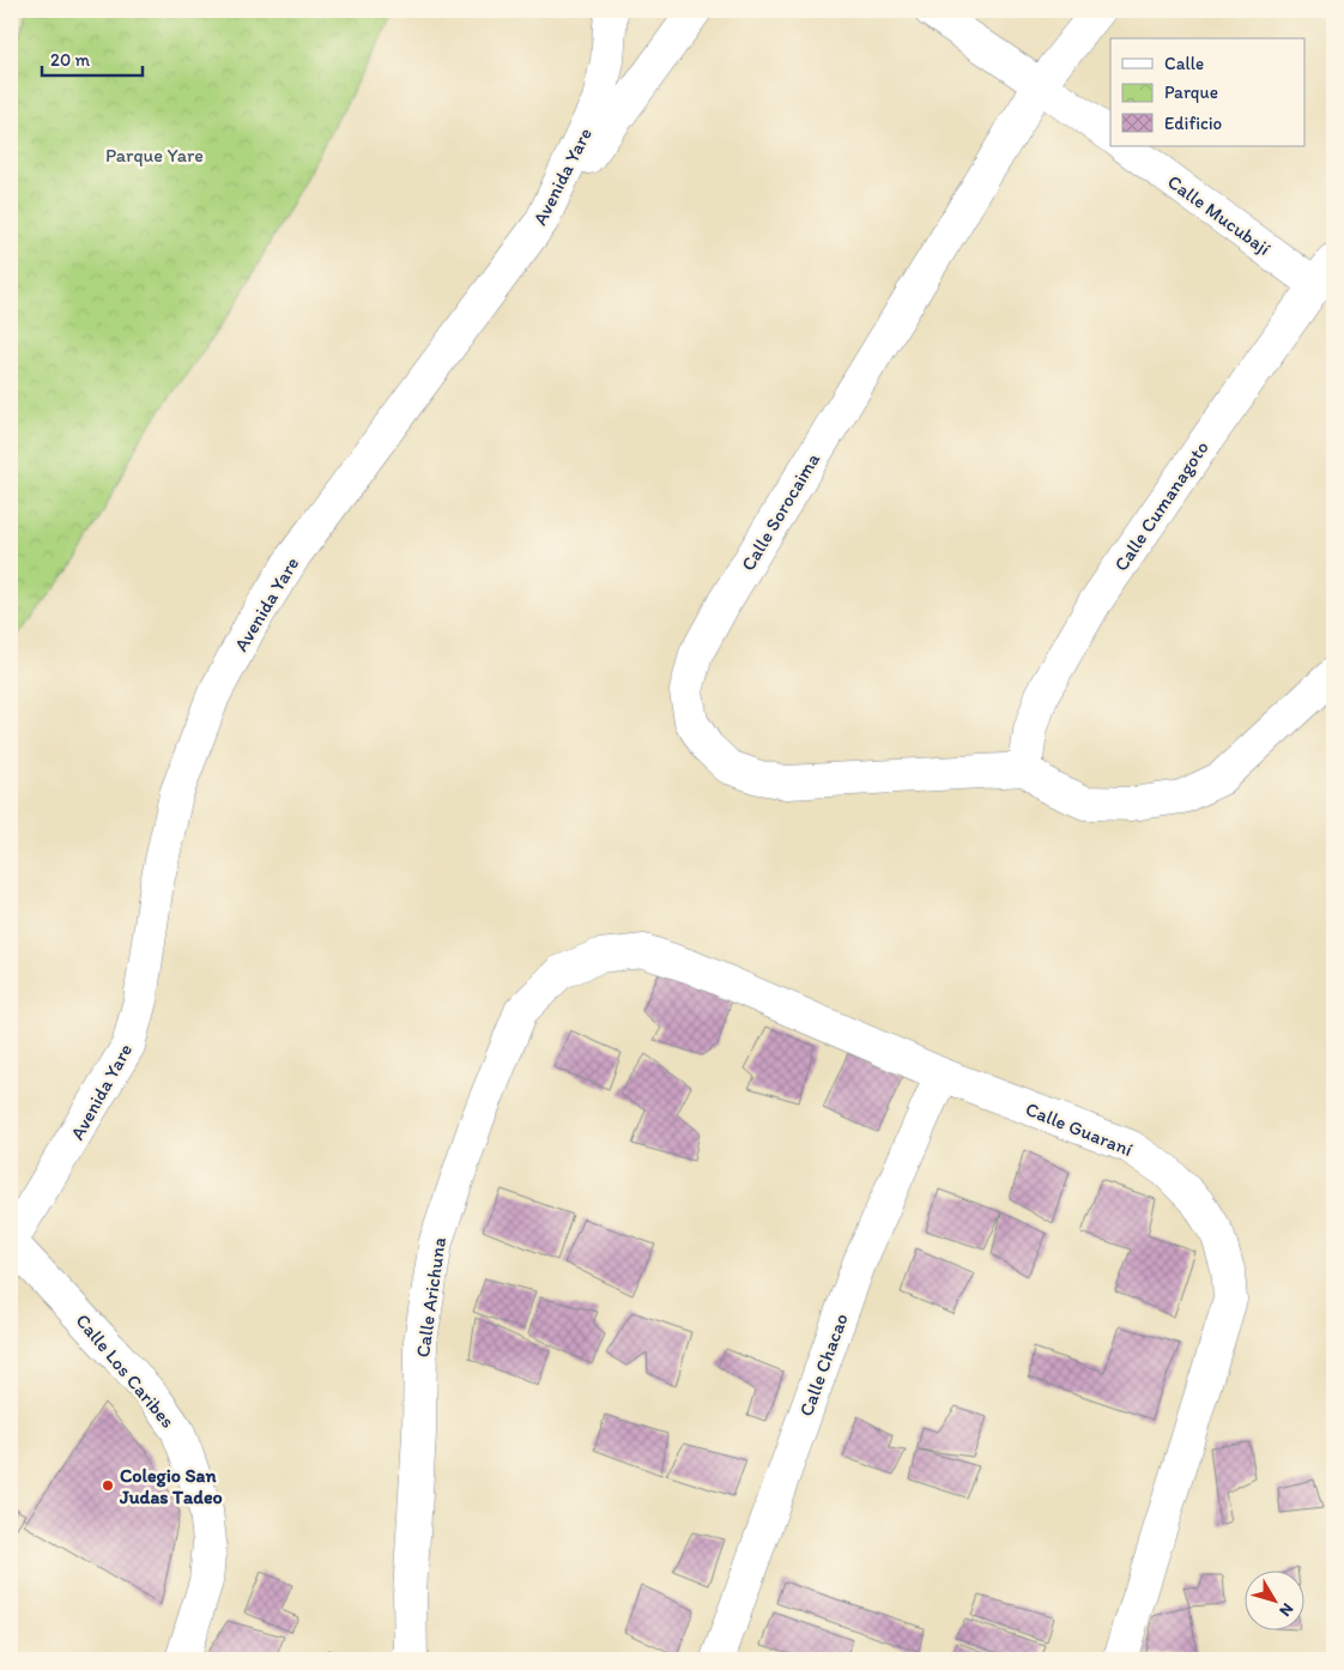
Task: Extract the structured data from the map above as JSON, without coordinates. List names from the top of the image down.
{
  "streets": {
    "street": [
      "Avenida Yare",
      "Calle Mucubají",
      "Calle Cumanagoto",
      "Calle Sorocaima",
      "Calle Guaraní",
      "Calle Arichuna",
      "Calle Chacao",
      "Calle Los Caribes"
    ]
  },
  "crossings": [
    ["Avenida Yare", "Calle Los Caribes"],
    ["Calle Mucubají", "Calle Cumanagoto"],
    ["Calle Cumanagoto", "Calle Sorocaima"],
    ["Calle Guaraní", "Calle Arichuna"],
    ["Calle Guaraní", "Calle Chacao"]
  ],
  "parks": ["Parque Yare"],
  "places": ["Colegio San Judas Tadeo"],
  "legend": ["Calle", "Parque", "Edificio"],
  "scale_bar": "20 m",
  "north": "bottom right"
}
